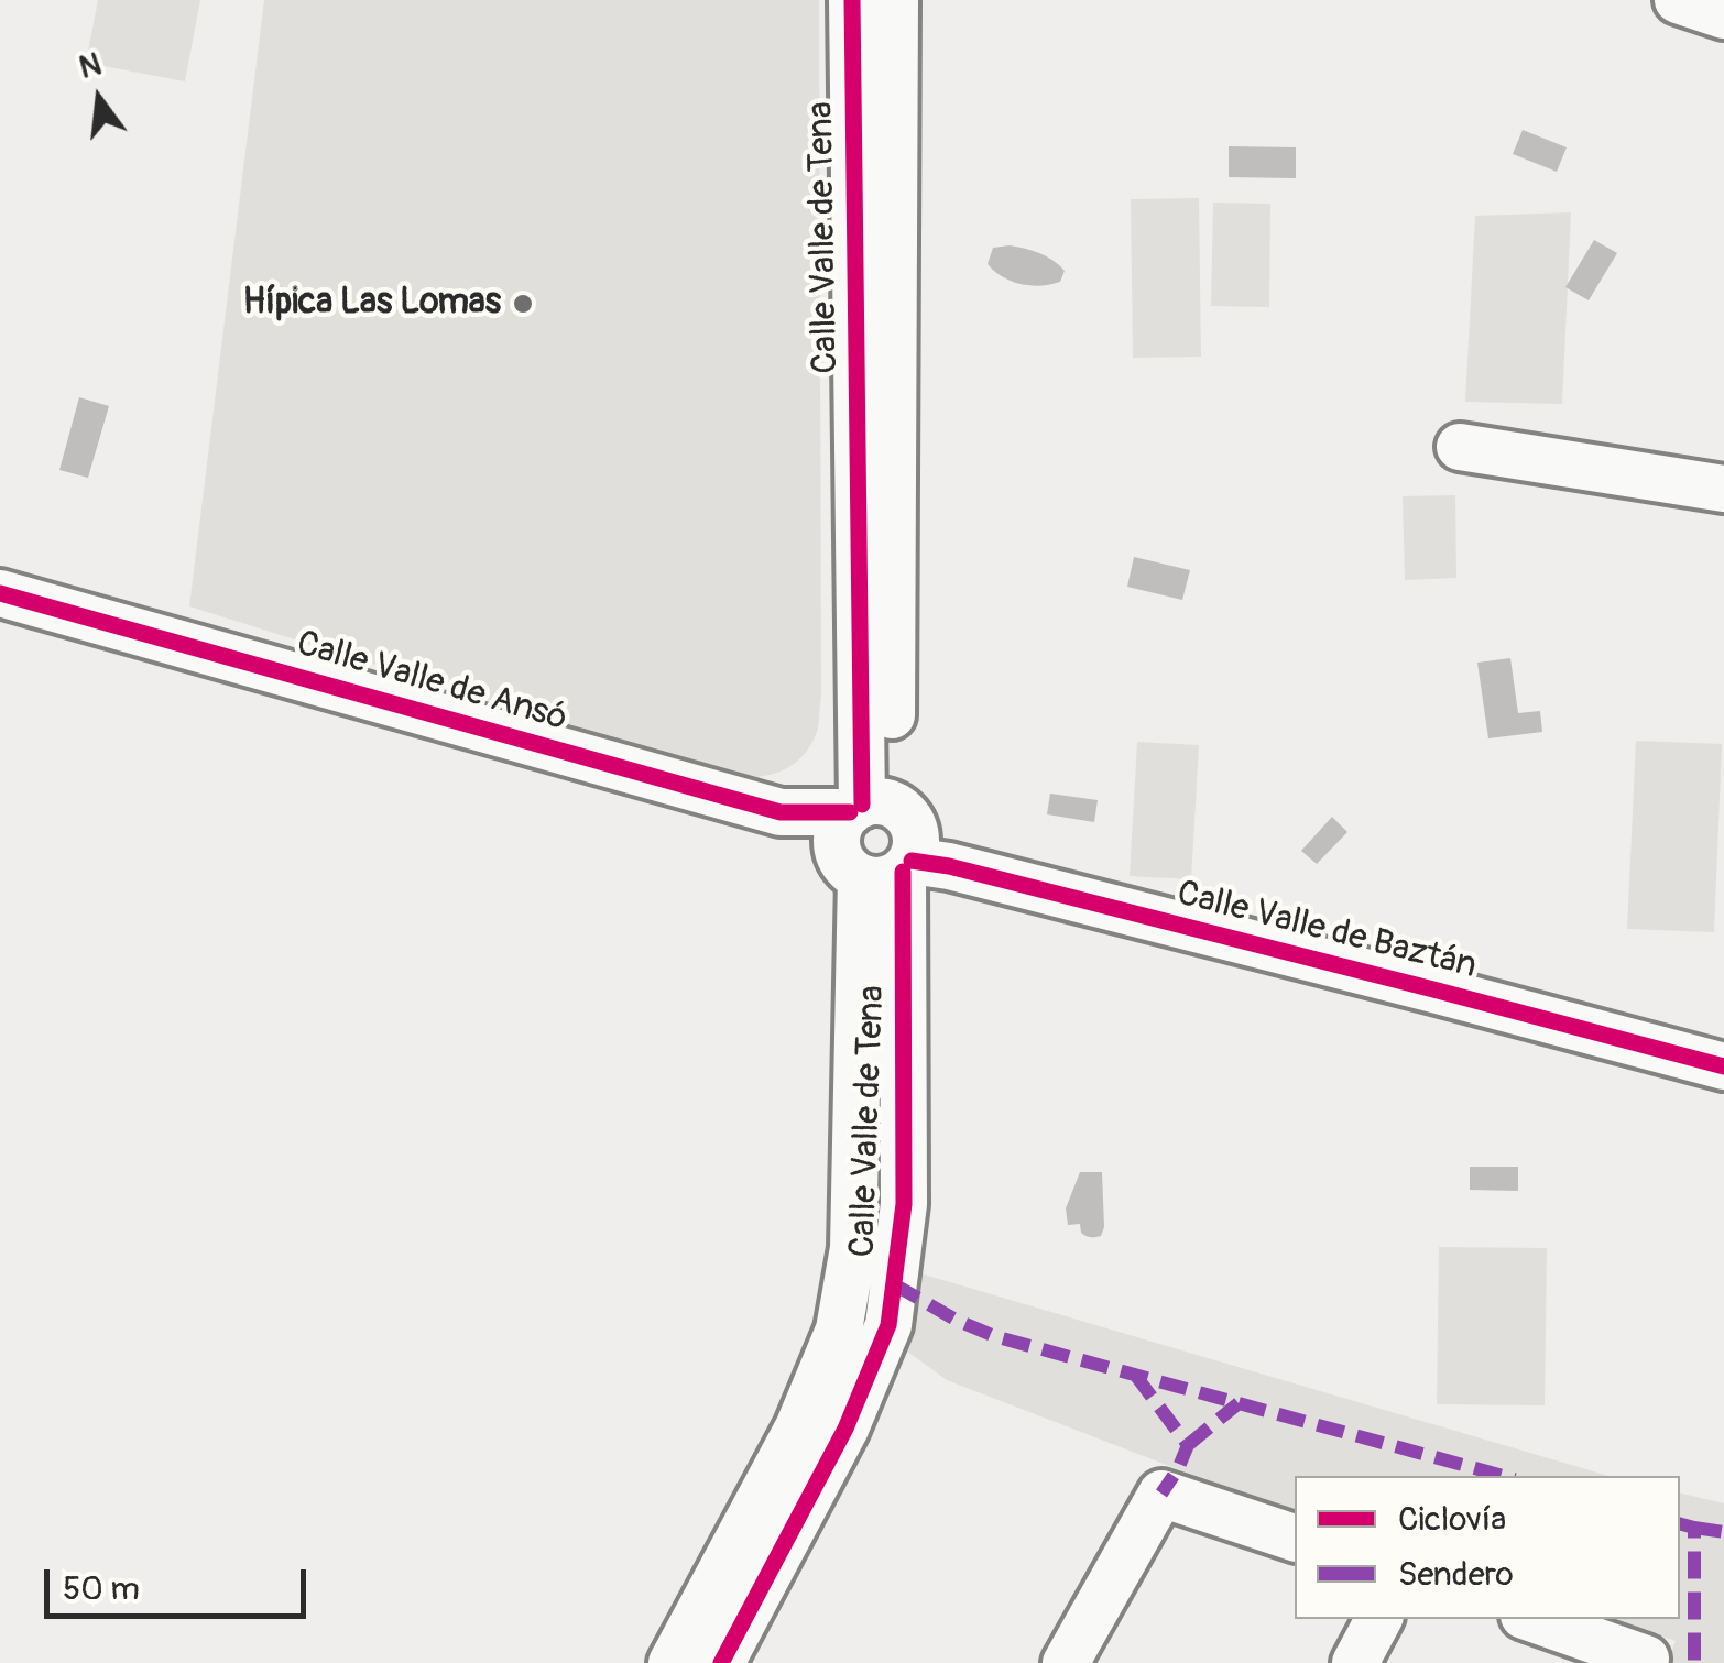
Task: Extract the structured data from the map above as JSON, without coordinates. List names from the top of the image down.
{
  "streets": {
    "street": ["Calle Valle de Tena", "Calle Valle de Ansó", "Calle Valle de Baztán"]
  },
  "crossings": [
    ["Calle Valle de Tena", "Calle Valle de Ansó"],
    ["Calle Valle de Tena", "Calle Valle de Baztán"],
    ["Calle Valle de Ansó", "Calle Valle de Baztán"]
  ],
  "places": ["Hípica Las Lomas"],
  "legend": ["Ciclovía", "Sendero"],
  "scale_bar": "50 m",
  "north": "top"
}
